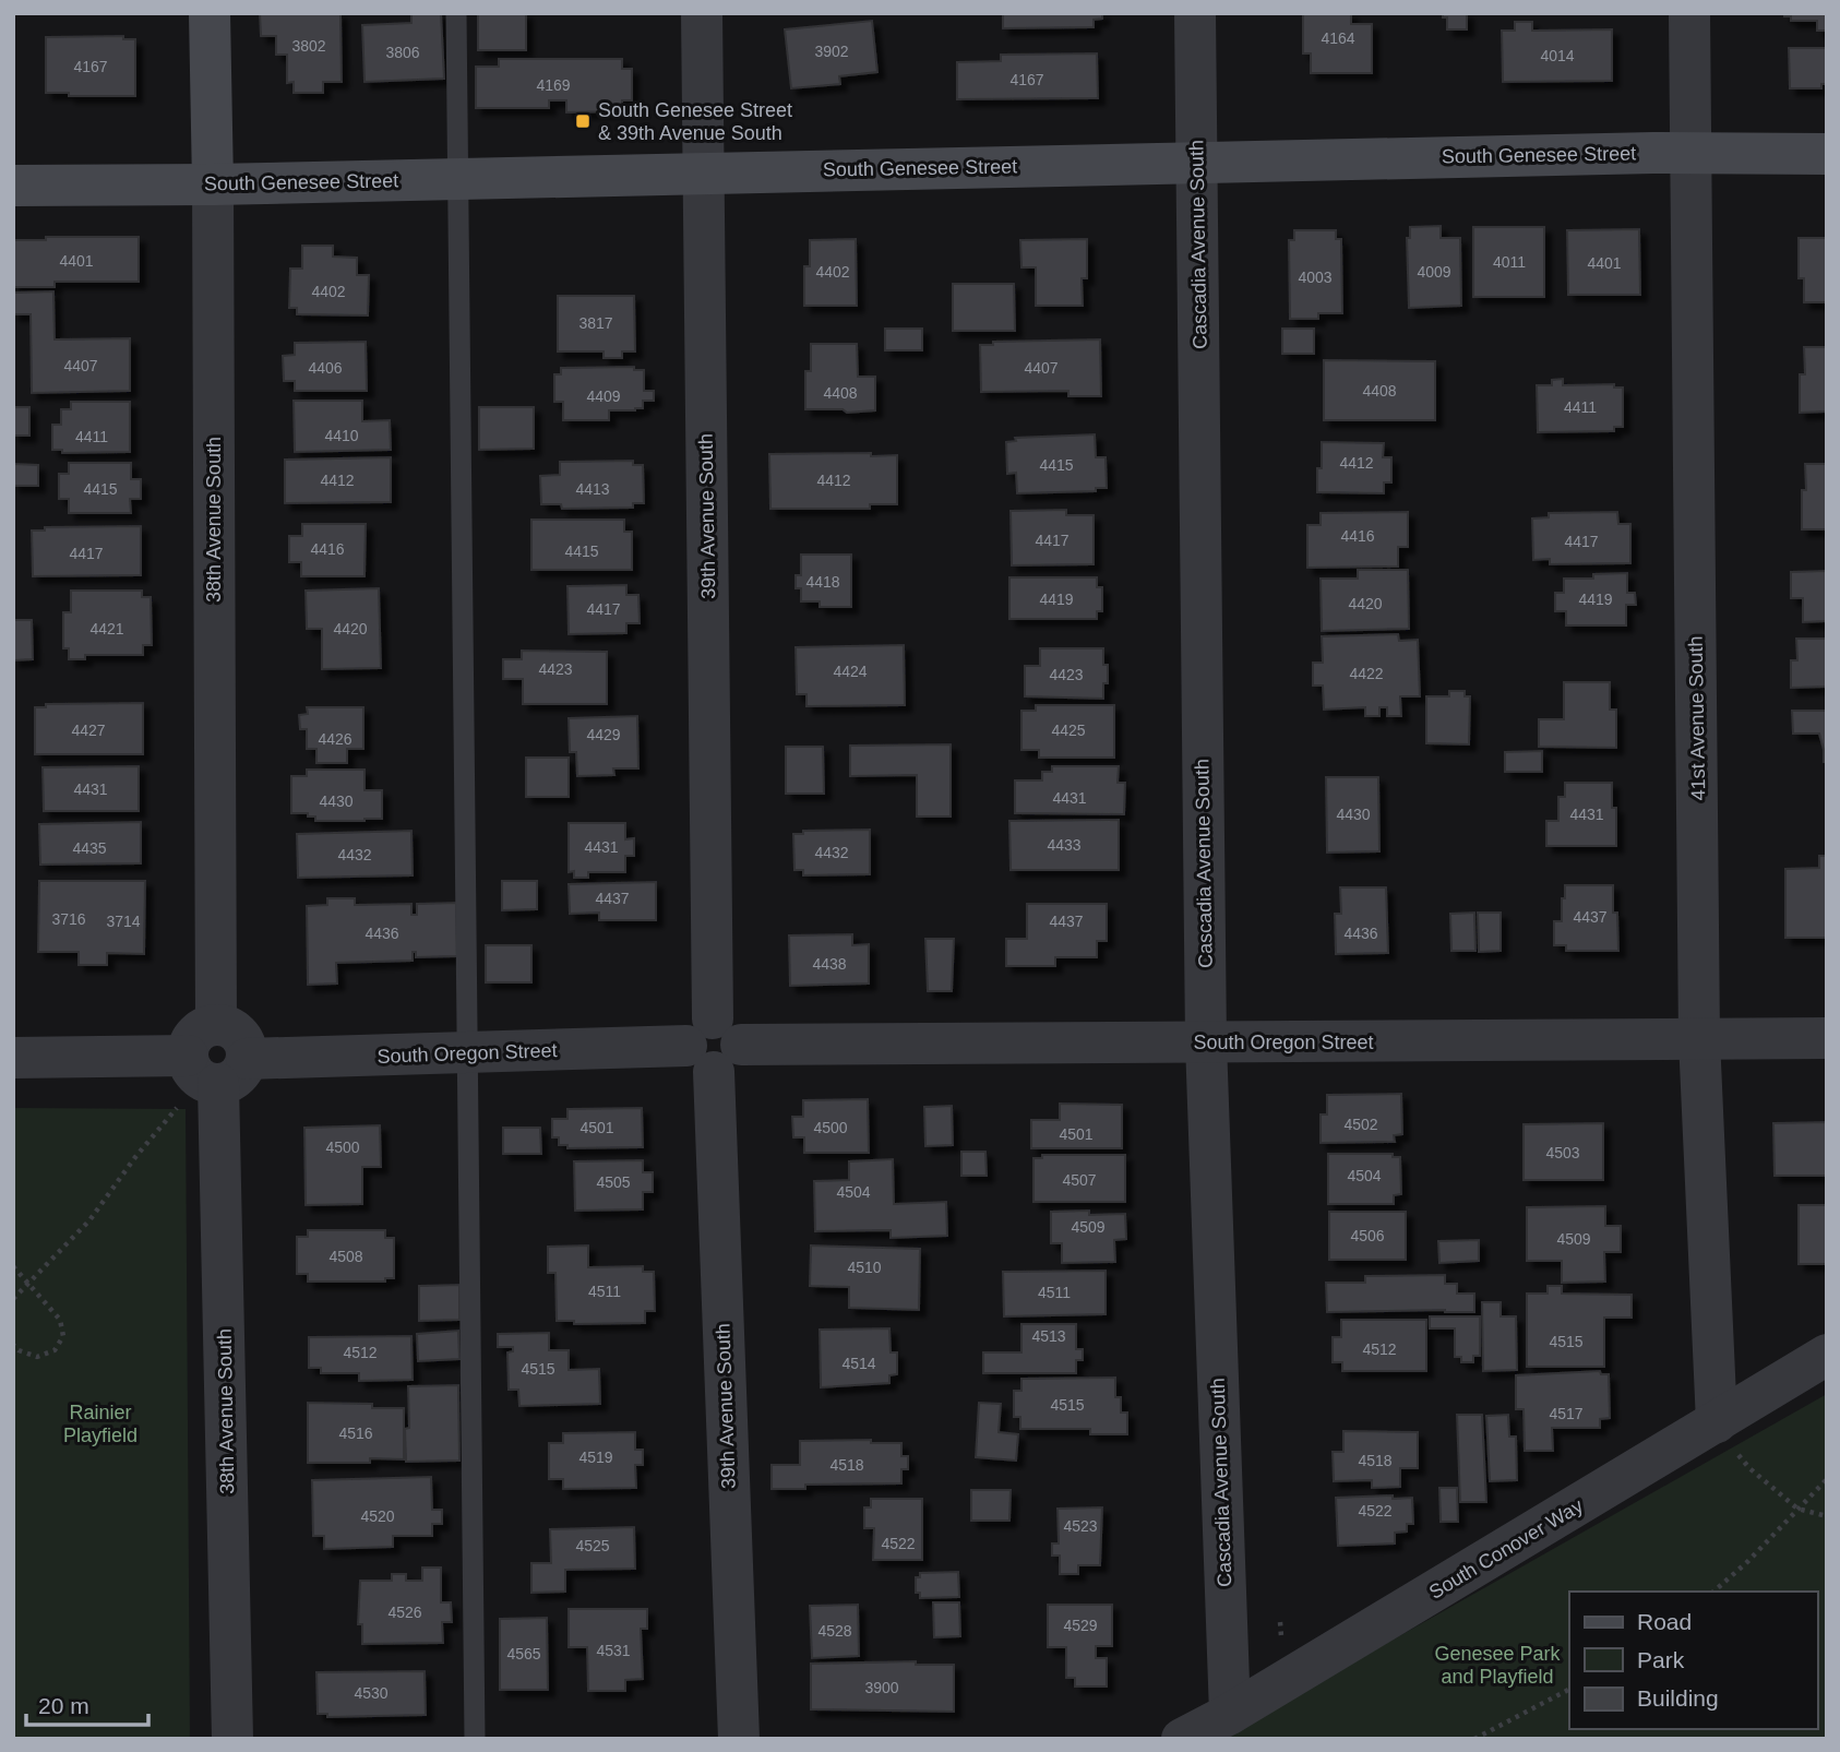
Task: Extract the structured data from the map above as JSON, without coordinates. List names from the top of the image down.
{
  "streets": {
    "street": [
      "South Genesee Street",
      "Cascadia Avenue South",
      "39th Avenue South",
      "38th Avenue South",
      "41st Avenue South",
      "South Oregon Street",
      "South Conover Way"
    ]
  },
  "crossings": [
    ["South Genesee Street", "Cascadia Avenue South"],
    ["South Genesee Street", "39th Avenue South"],
    ["South Genesee Street", "38th Avenue South"],
    ["South Genesee Street", "41st Avenue South"],
    ["Cascadia Avenue South", "South Oregon Street"],
    ["Cascadia Avenue South", "South Conover Way"],
    ["39th Avenue South", "South Oregon Street"],
    ["38th Avenue South", "South Oregon Street"],
    ["41st Avenue South", "South Oregon Street"],
    ["41st Avenue South", "South Conover Way"]
  ],
  "parks": ["Rainier Playfield", "Genesee Park and Playfield"],
  "places": {
    "transit": ["South Genesee Street & 39th Avenue South"]
  },
  "house_numbers": [
    "4164",
    "3802",
    "3902",
    "3806",
    "4014",
    "4167",
    "4167",
    "4169",
    "4401",
    "4011",
    "4401",
    "4402",
    "4009",
    "4003",
    "4402",
    "3817",
    "4407",
    "4406",
    "4407",
    "4408",
    "4408",
    "4409",
    "4411",
    "4410",
    "4411",
    "4412",
    "4415",
    "4412",
    "4412",
    "4415",
    "4413",
    "4416",
    "4417",
    "4417",
    "4416",
    "4415",
    "4417",
    "4418",
    "4419",
    "4419",
    "4420",
    "4417",
    "4421",
    "4420",
    "4423",
    "4424",
    "4422",
    "4423",
    "4427",
    "4425",
    "4429",
    "4426",
    "4431",
    "4431",
    "4430",
    "4430",
    "4431",
    "4433",
    "4431",
    "4435",
    "4432",
    "4432",
    "4437",
    "4437",
    "3716",
    "3714",
    "4437",
    "4436",
    "4436",
    "4438",
    "4502",
    "4501",
    "4500",
    "4501",
    "4500",
    "4503",
    "4504",
    "4507",
    "4505",
    "4504",
    "4509",
    "4506",
    "4509",
    "4508",
    "4510",
    "4511",
    "4511",
    "4513",
    "4515",
    "4512",
    "4512",
    "4514",
    "4515",
    "4515",
    "4517",
    "4516",
    "4519",
    "4518",
    "4518",
    "4522",
    "4520",
    "4523",
    "4522",
    "4525",
    "4526",
    "4529",
    "4528",
    "4531",
    "4565",
    "3900",
    "4530"
  ],
  "legend": ["Road", "Park", "Building"],
  "scale_bar": "20 m"
}
